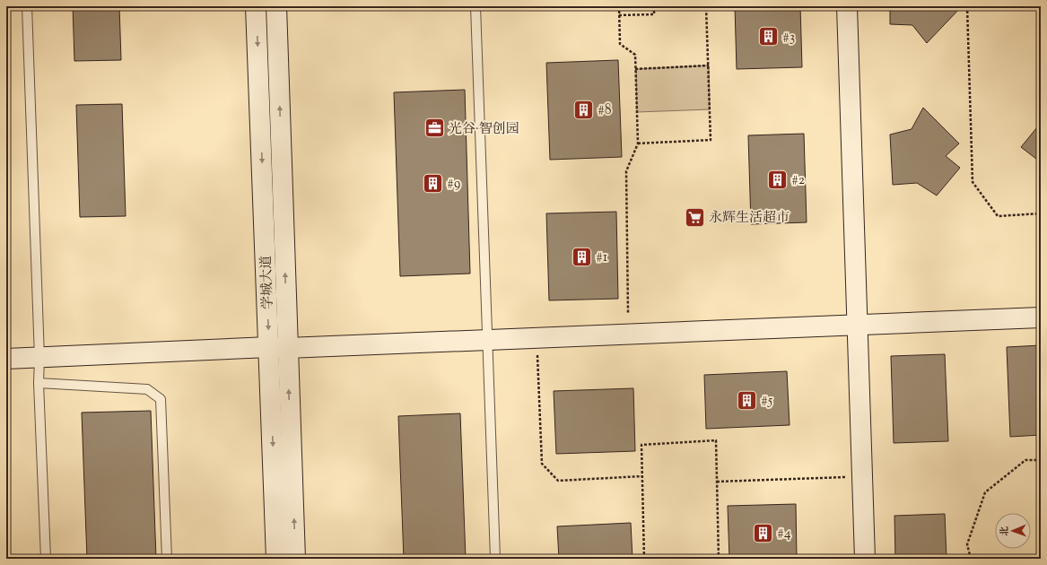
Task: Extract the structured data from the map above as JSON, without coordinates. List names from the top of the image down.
{
  "streets": {
    "street": ["学城大道"]
  },
  "places": {
    "building": [
      "#3",
      "#8",
      "#2",
      "#9",
      "#1",
      "#5",
      "#4"
    ],
    "office": ["光谷·智创园"],
    "supermarket": ["永辉生活超市"]
  },
  "north": "left"
}
